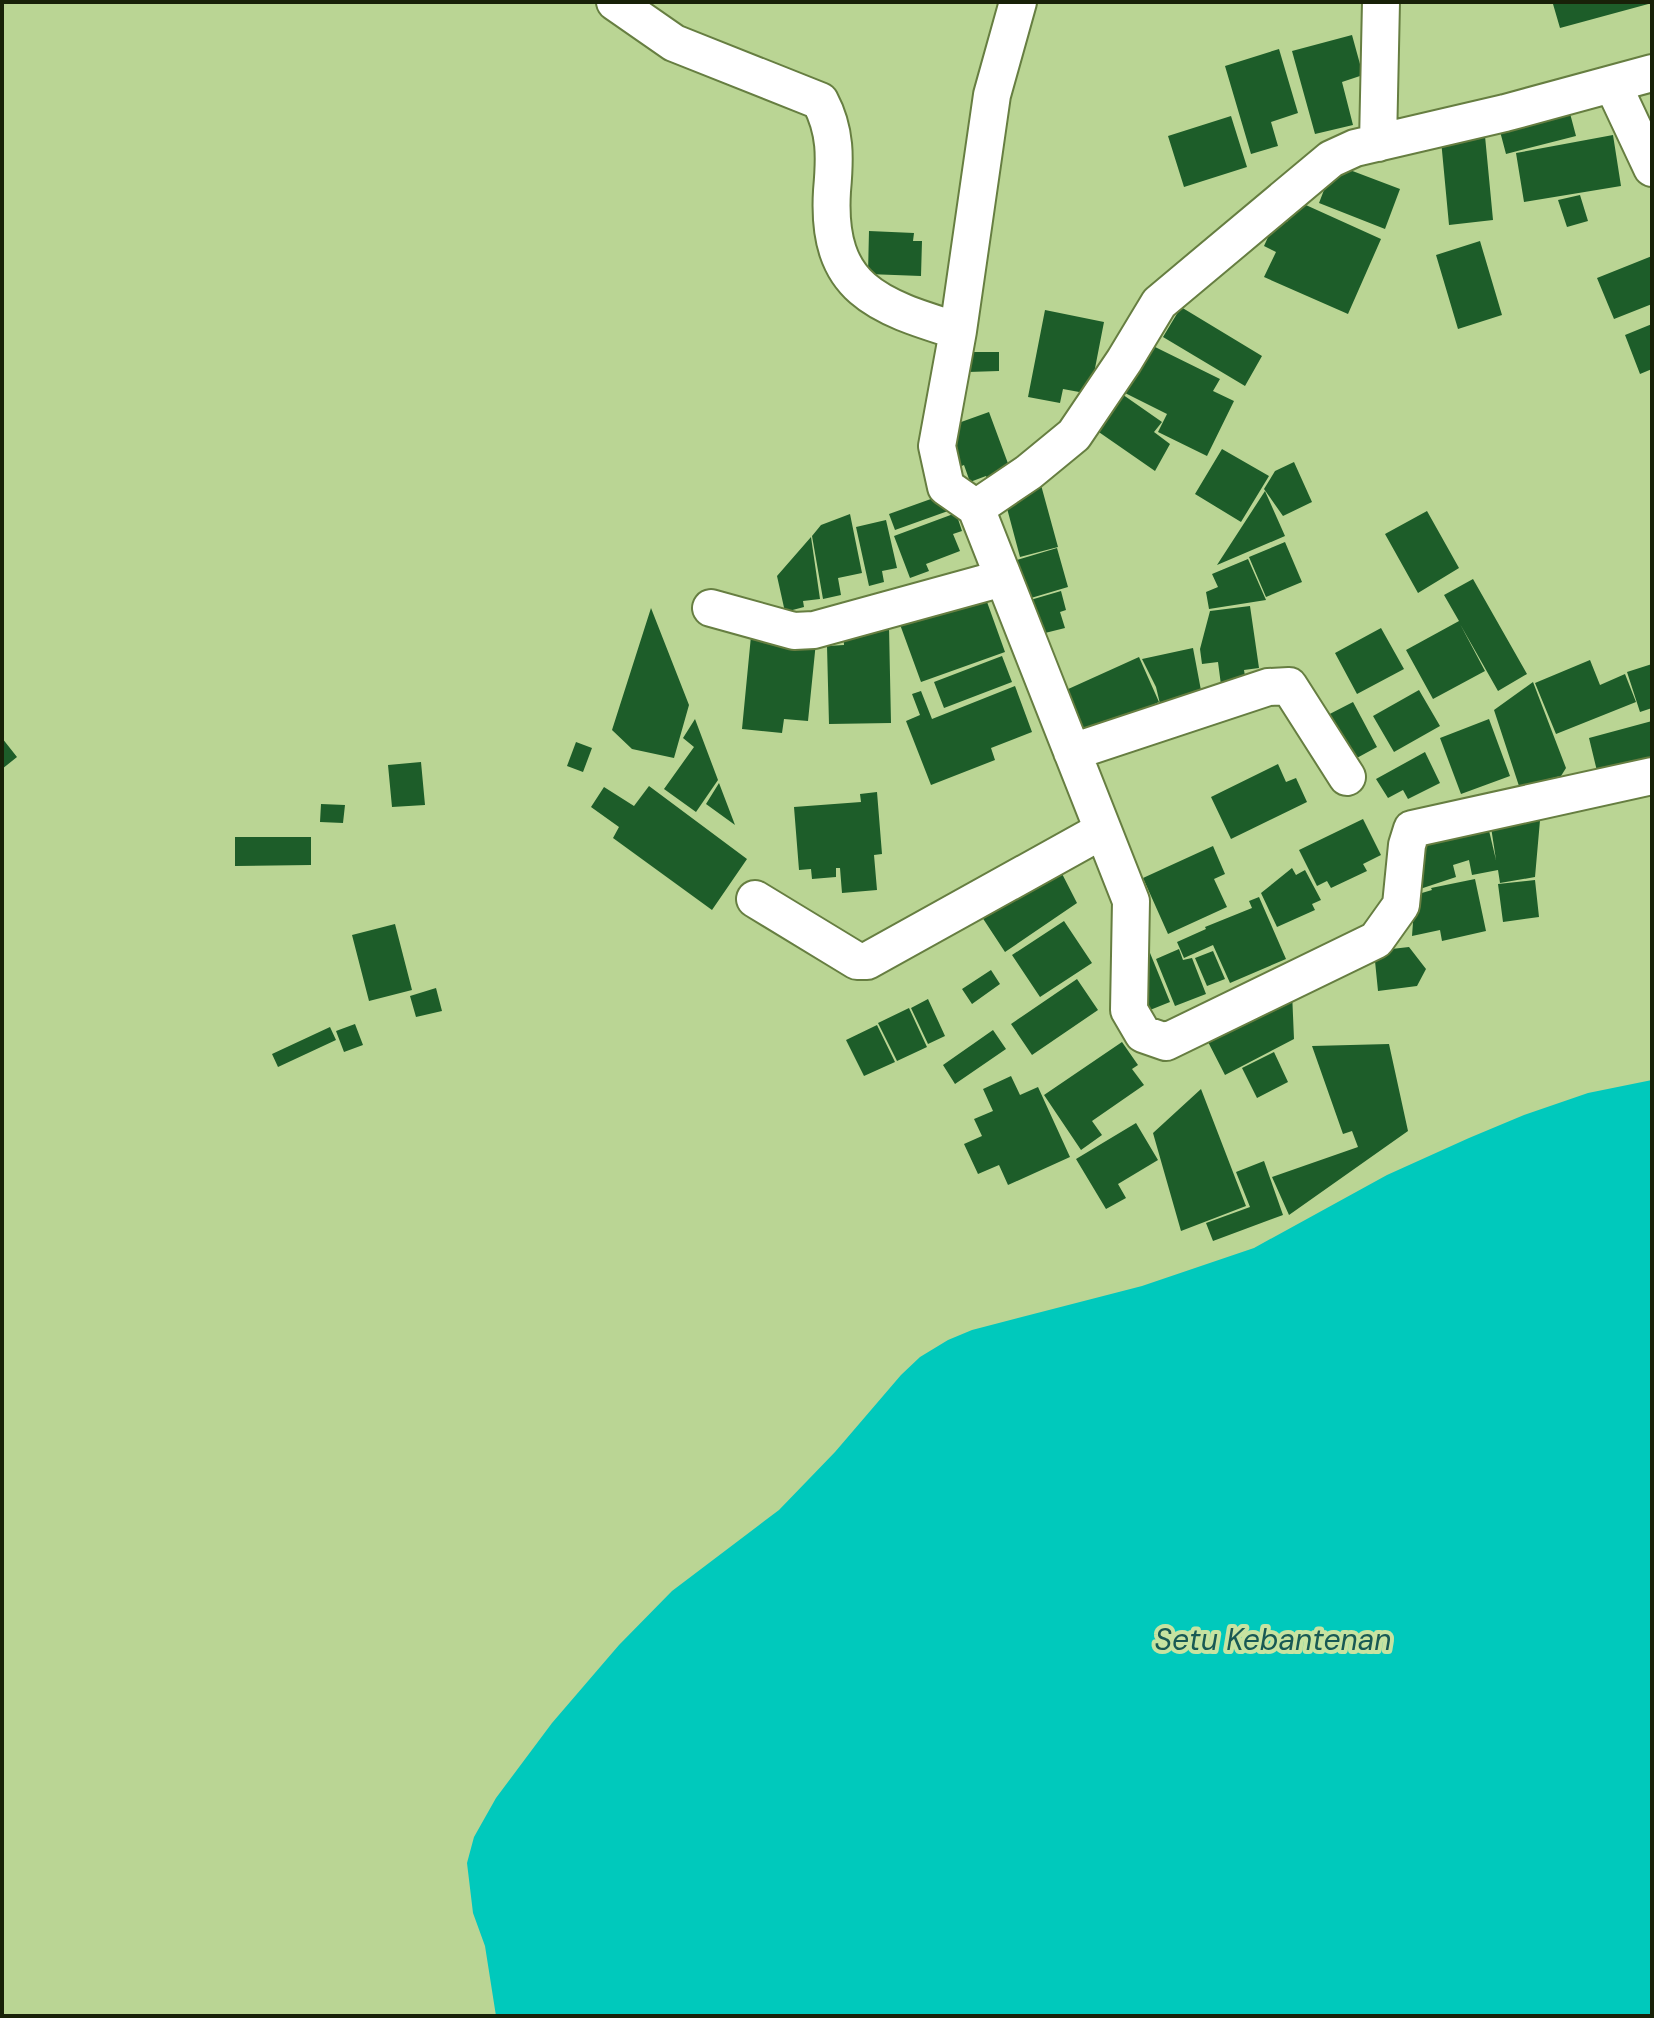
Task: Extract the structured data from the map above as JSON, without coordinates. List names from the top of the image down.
{
  "water": ["Setu Kebantenan"]
}
